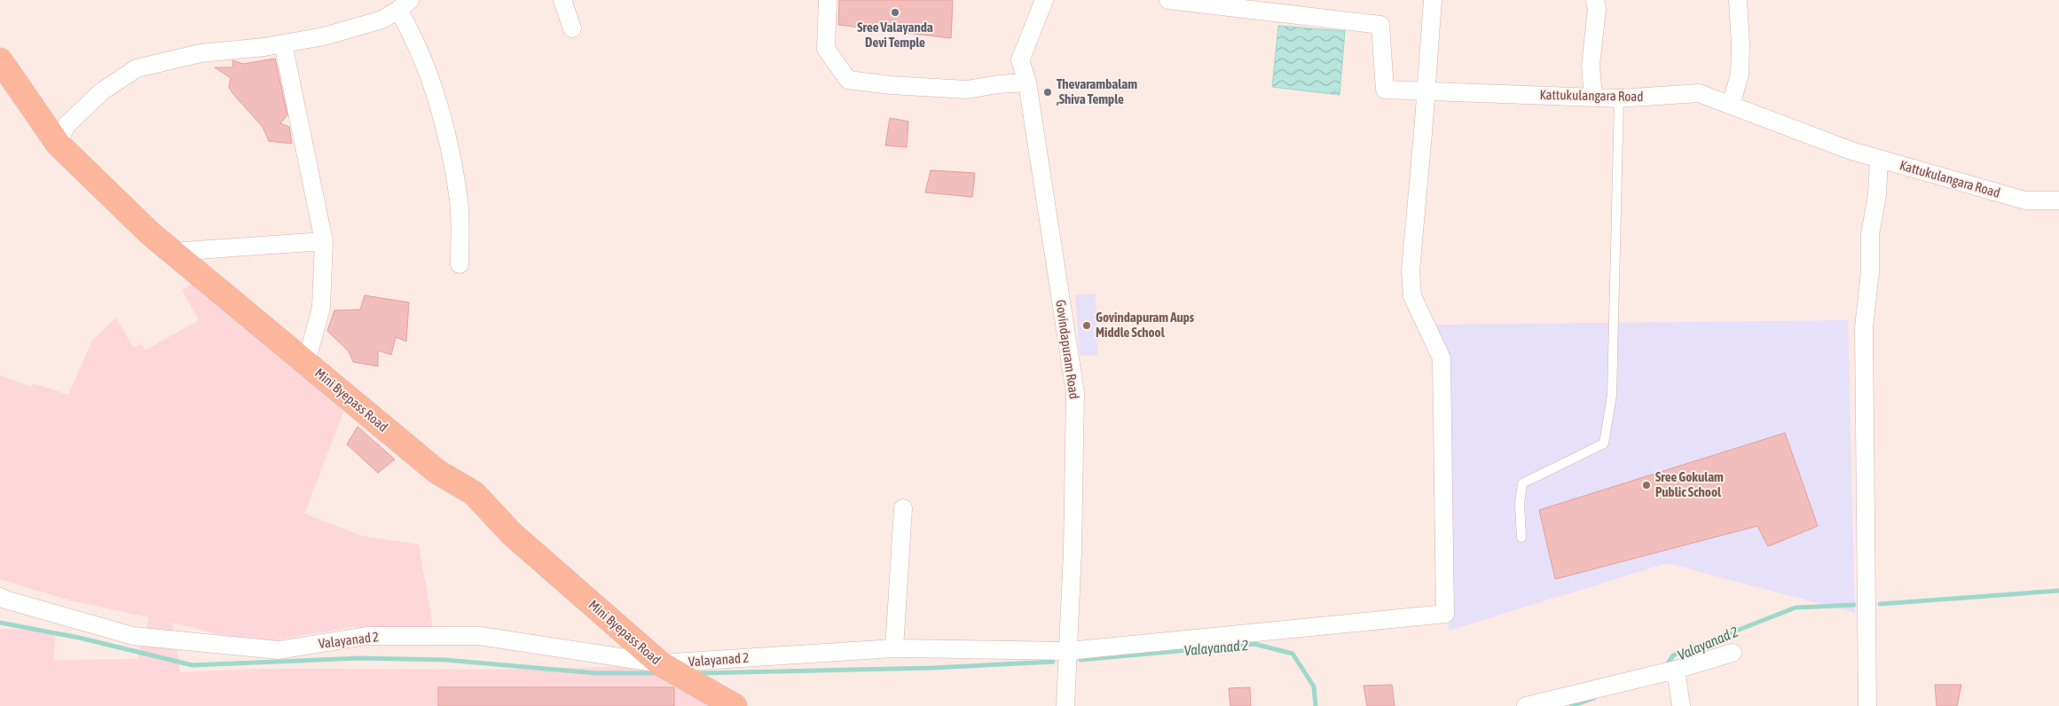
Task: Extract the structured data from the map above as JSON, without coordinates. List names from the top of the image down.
{
  "streets": {
    "main road": ["Mini Byepass Road"],
    "street": ["Kattukulangara Road", "Govindapuram Road", "Valayanad 2"]
  },
  "crossings": [
    ["Kattukulangara Road", "Valayanad 2"],
    ["Govindapuram Road", "Valayanad 2"],
    ["Mini Byepass Road", "Valayanad 2"]
  ],
  "water": ["Valayanad 2"],
  "places": [
    "Sree Valayanda Devi Temple",
    "Thevarambalam ,Shiva Temple",
    "Govindapuram Aups Middle School",
    "Sree Gokulam Public School"
  ]
}
